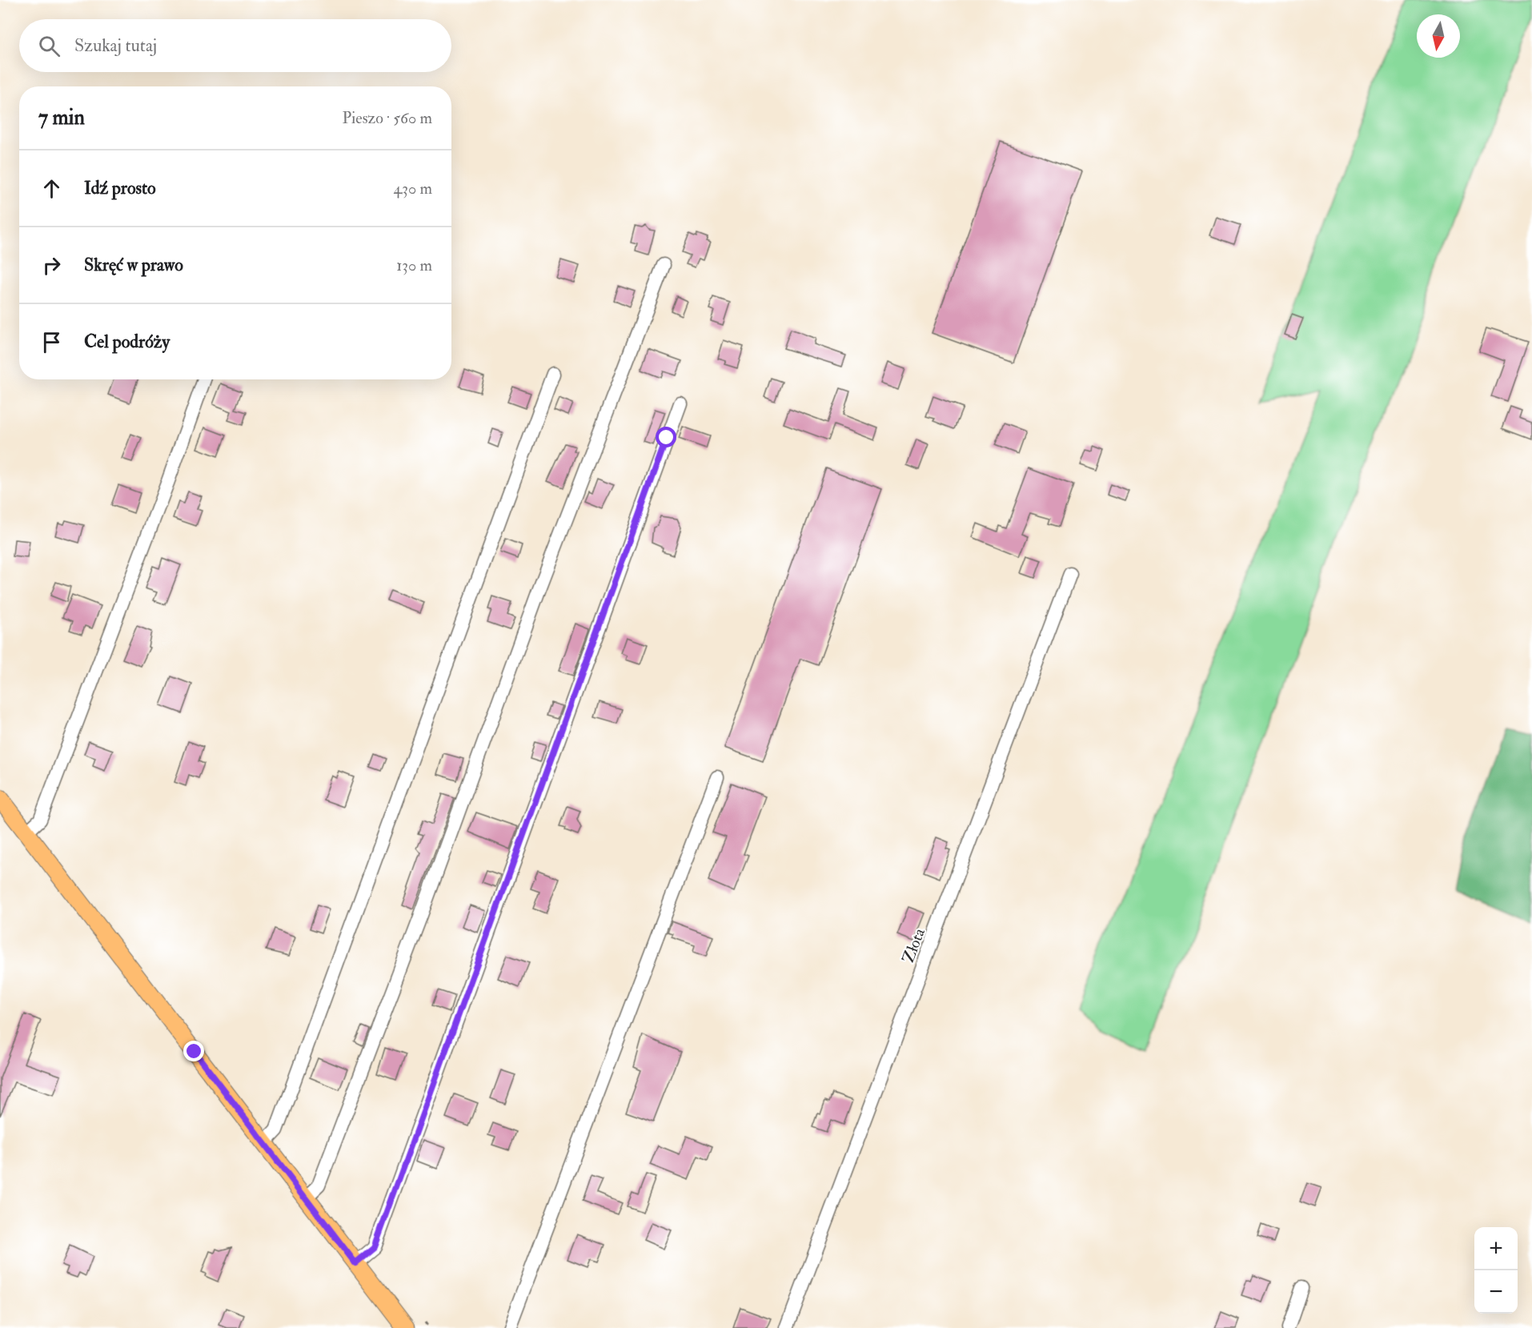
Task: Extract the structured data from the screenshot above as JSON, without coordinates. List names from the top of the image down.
{
  "streets": {
    "street": ["Złota"]
  },
  "north": "bottom",
  "page": {
    "search": "Szukaj tutaj",
    "heading": ["7 min", "Pieszo · 560 m"],
    "list": [
      ["Idź prosto", "430 m"],
      ["Skręć w prawo", "130 m"],
      "Cel podróży"
    ],
    "map_buttons": ["+", "−"]
  }
}
